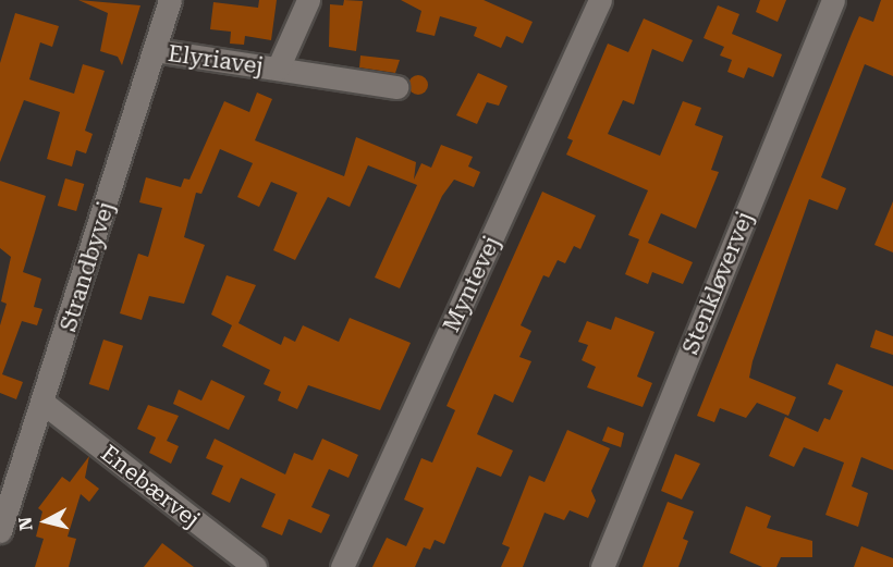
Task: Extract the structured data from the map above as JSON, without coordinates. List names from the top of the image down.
{
  "streets": {
    "street": [
      "Elyriavej",
      "Strandbyvej",
      "Stenkløvervej",
      "Myntevej",
      "Enebærvej"
    ]
  },
  "crossings": [
    ["Elyriavej", "Strandbyvej"],
    ["Strandbyvej", "Enebærvej"]
  ],
  "north": "left"
}
